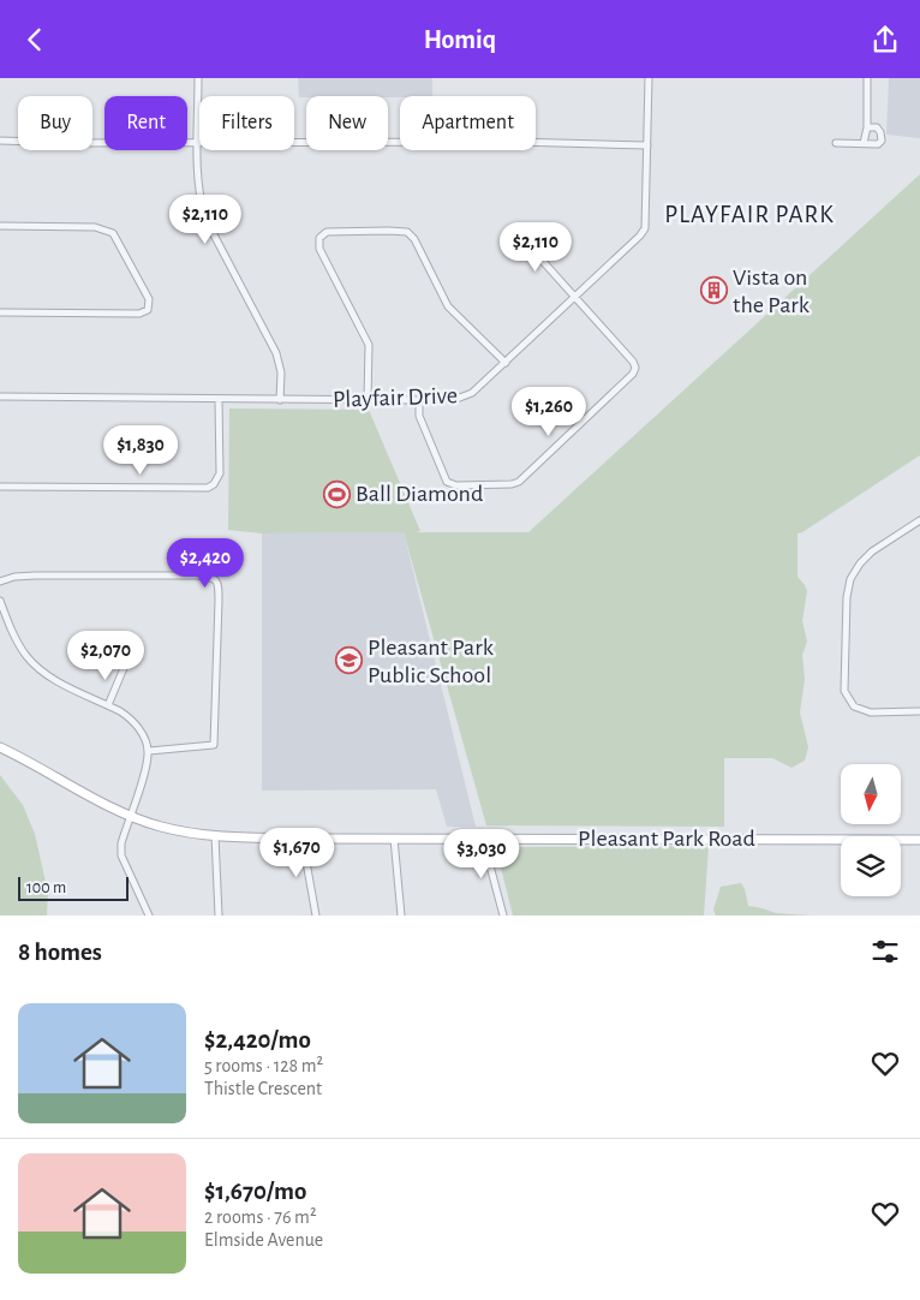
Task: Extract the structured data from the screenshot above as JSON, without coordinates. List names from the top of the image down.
{
  "streets": {
    "street": ["Playfair Drive", "Pleasant Park Road"]
  },
  "districts": ["PLAYFAIR PARK"],
  "places": {
    "building": ["Vista on the Park"],
    "sports": ["Ball Diamond"],
    "school or university": ["Pleasant Park Public School"]
  },
  "scale_bar": "100 m",
  "north": "bottom",
  "page": {
    "header": "Homiq",
    "chip": [
      "Buy",
      "Rent",
      "Filters",
      "New",
      "Apartment"
    ],
    "price": [
      "$2,110",
      "$2,110",
      "$1,260",
      "$1,830",
      "$2,420",
      "$2,070",
      "$1,670",
      "$3,030"
    ],
    "scale": "100 m",
    "heading": "8 homes",
    "list": [
      {
        "name": "$2,420/mo",
        "note": "5 rooms · 128 m² · Thistle Crescent"
      },
      {
        "name": "$1,670/mo",
        "note": "2 rooms · 76 m² · Elmside Avenue"
      }
    ]
  }
}
